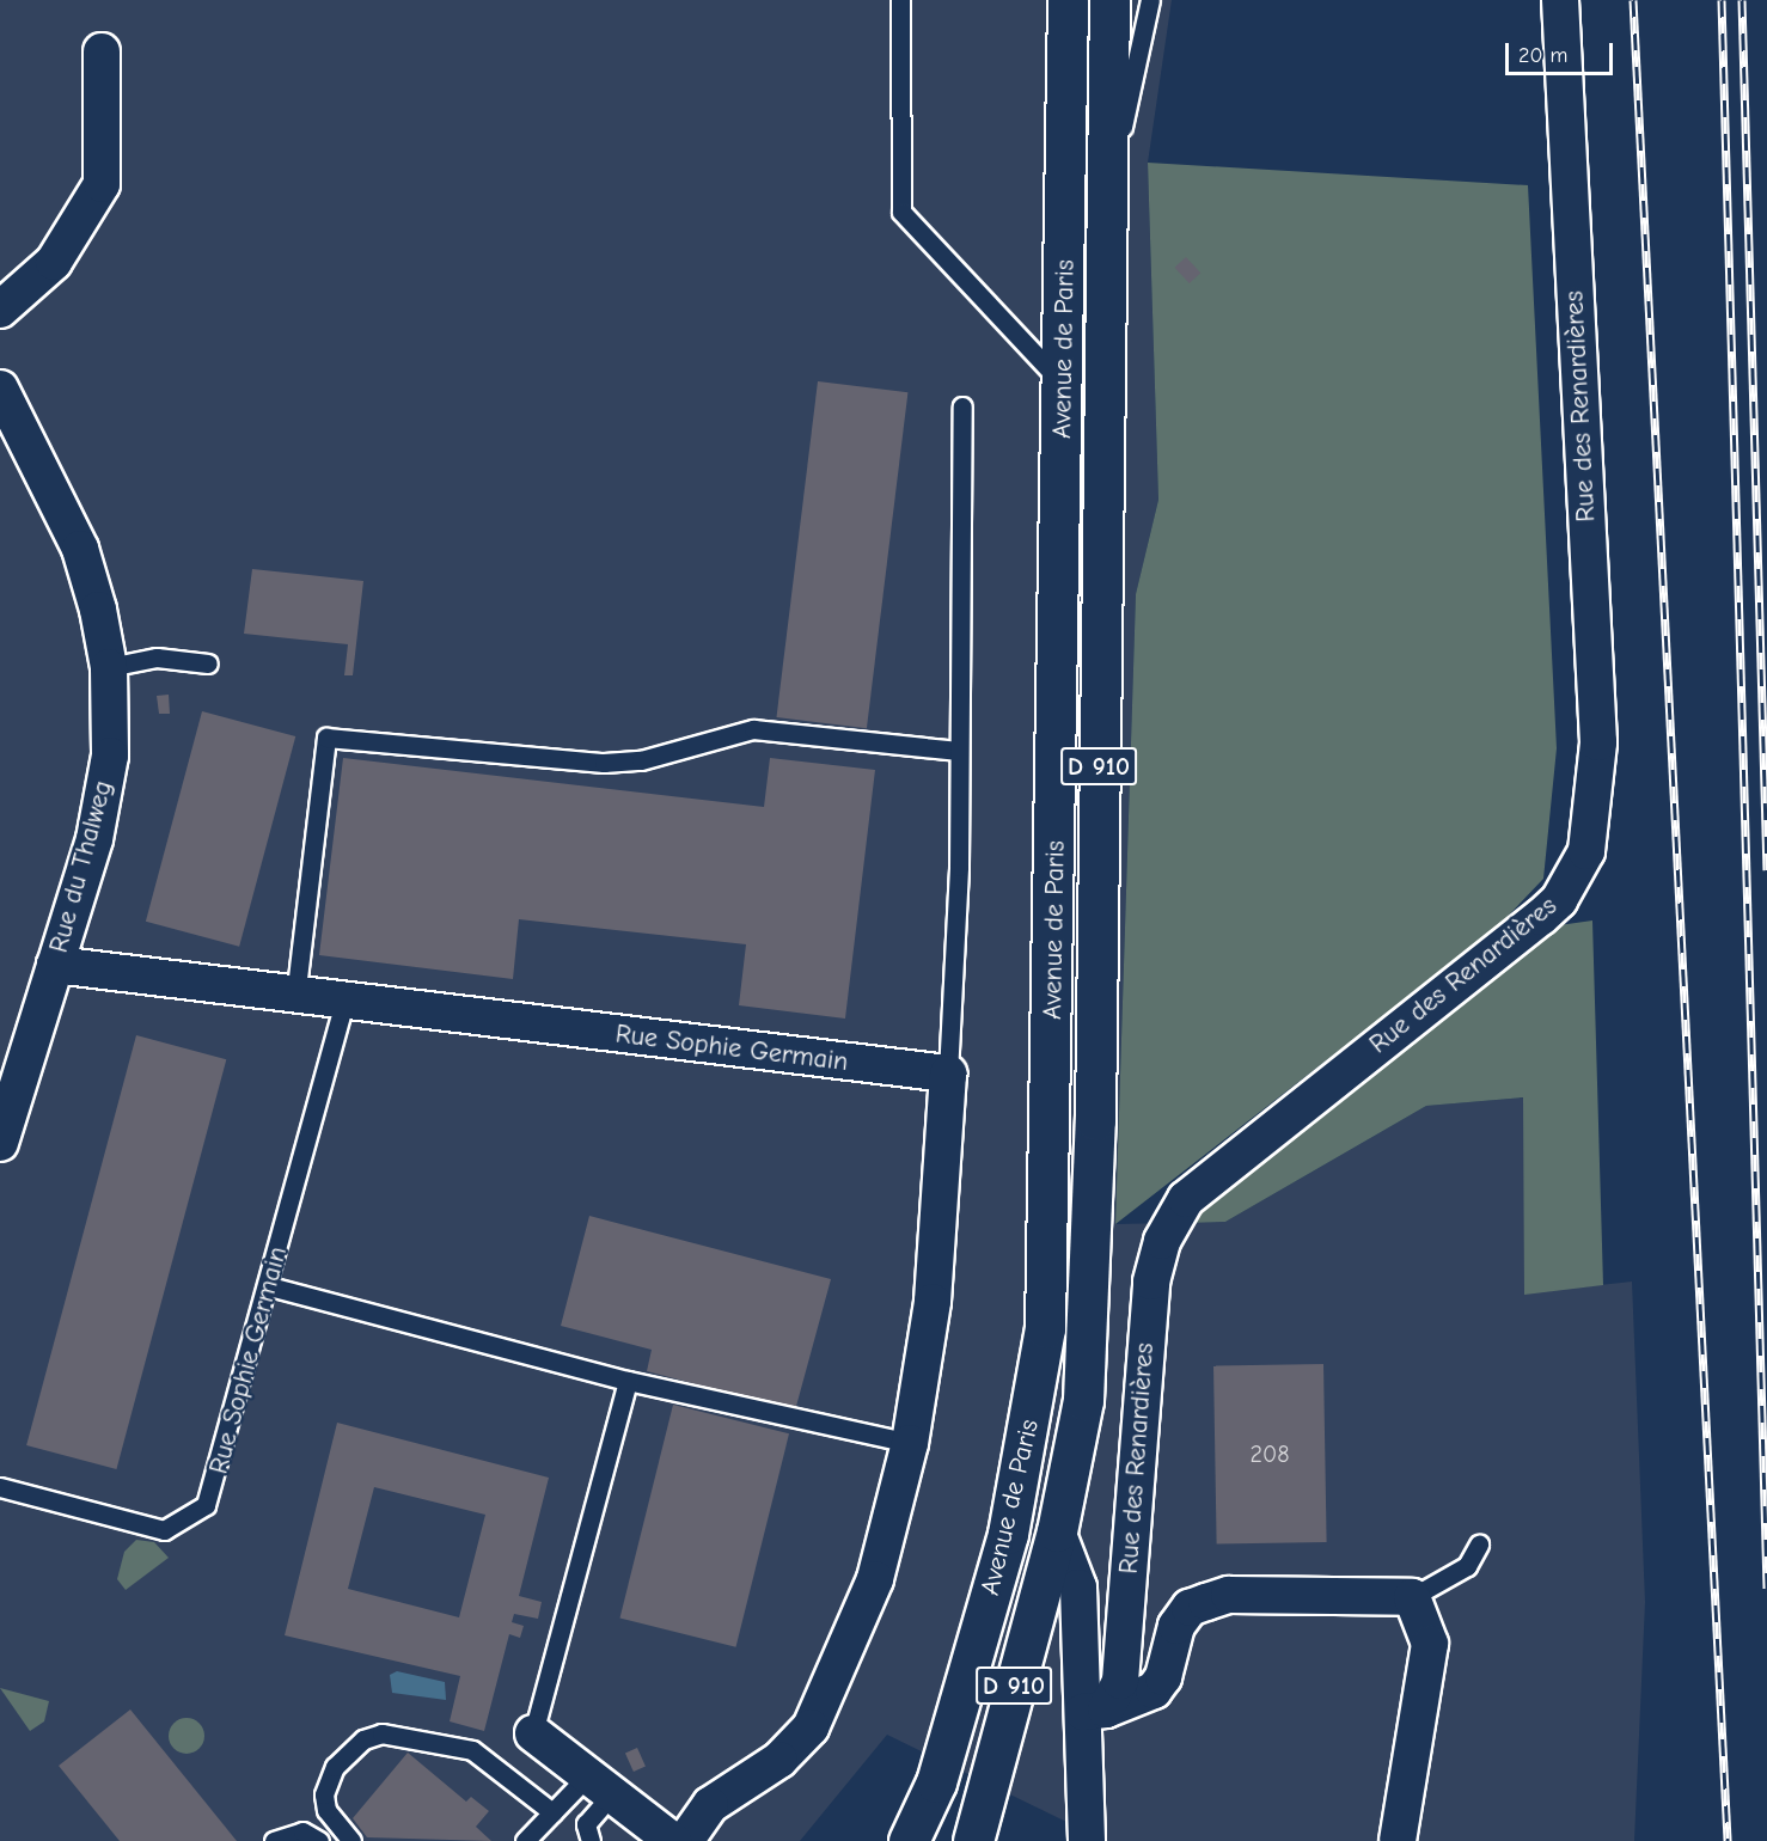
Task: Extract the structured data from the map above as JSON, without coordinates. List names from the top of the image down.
{
  "streets": {
    "main road": ["Avenue de Paris", "D 910"],
    "street": ["Rue des Renardières", "Rue du Thalweg", "Rue Sophie Germain"]
  },
  "crossings": [
    ["Avenue de Paris", "Rue des Renardières"],
    ["Rue du Thalweg", "Rue Sophie Germain"]
  ],
  "house_numbers": ["208"],
  "scale_bar": "20 m"
}
